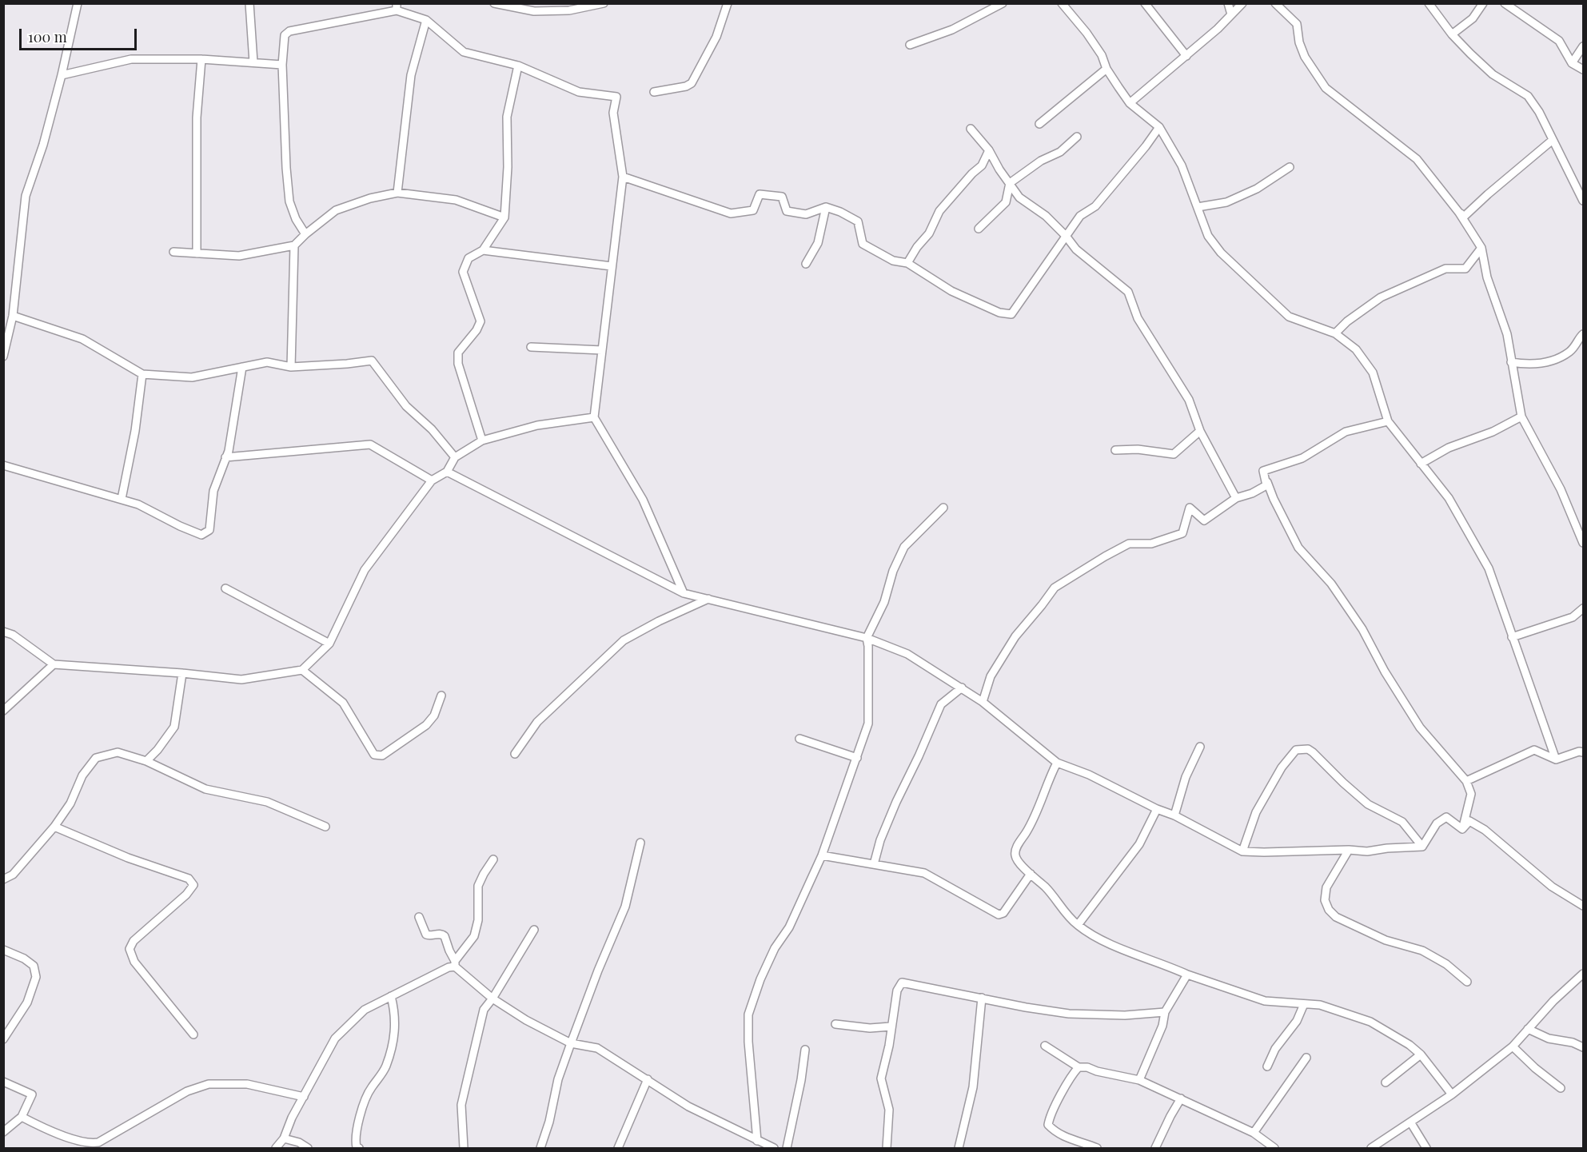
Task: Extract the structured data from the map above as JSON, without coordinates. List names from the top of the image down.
{
  "scale_bar": "100 m"
}
